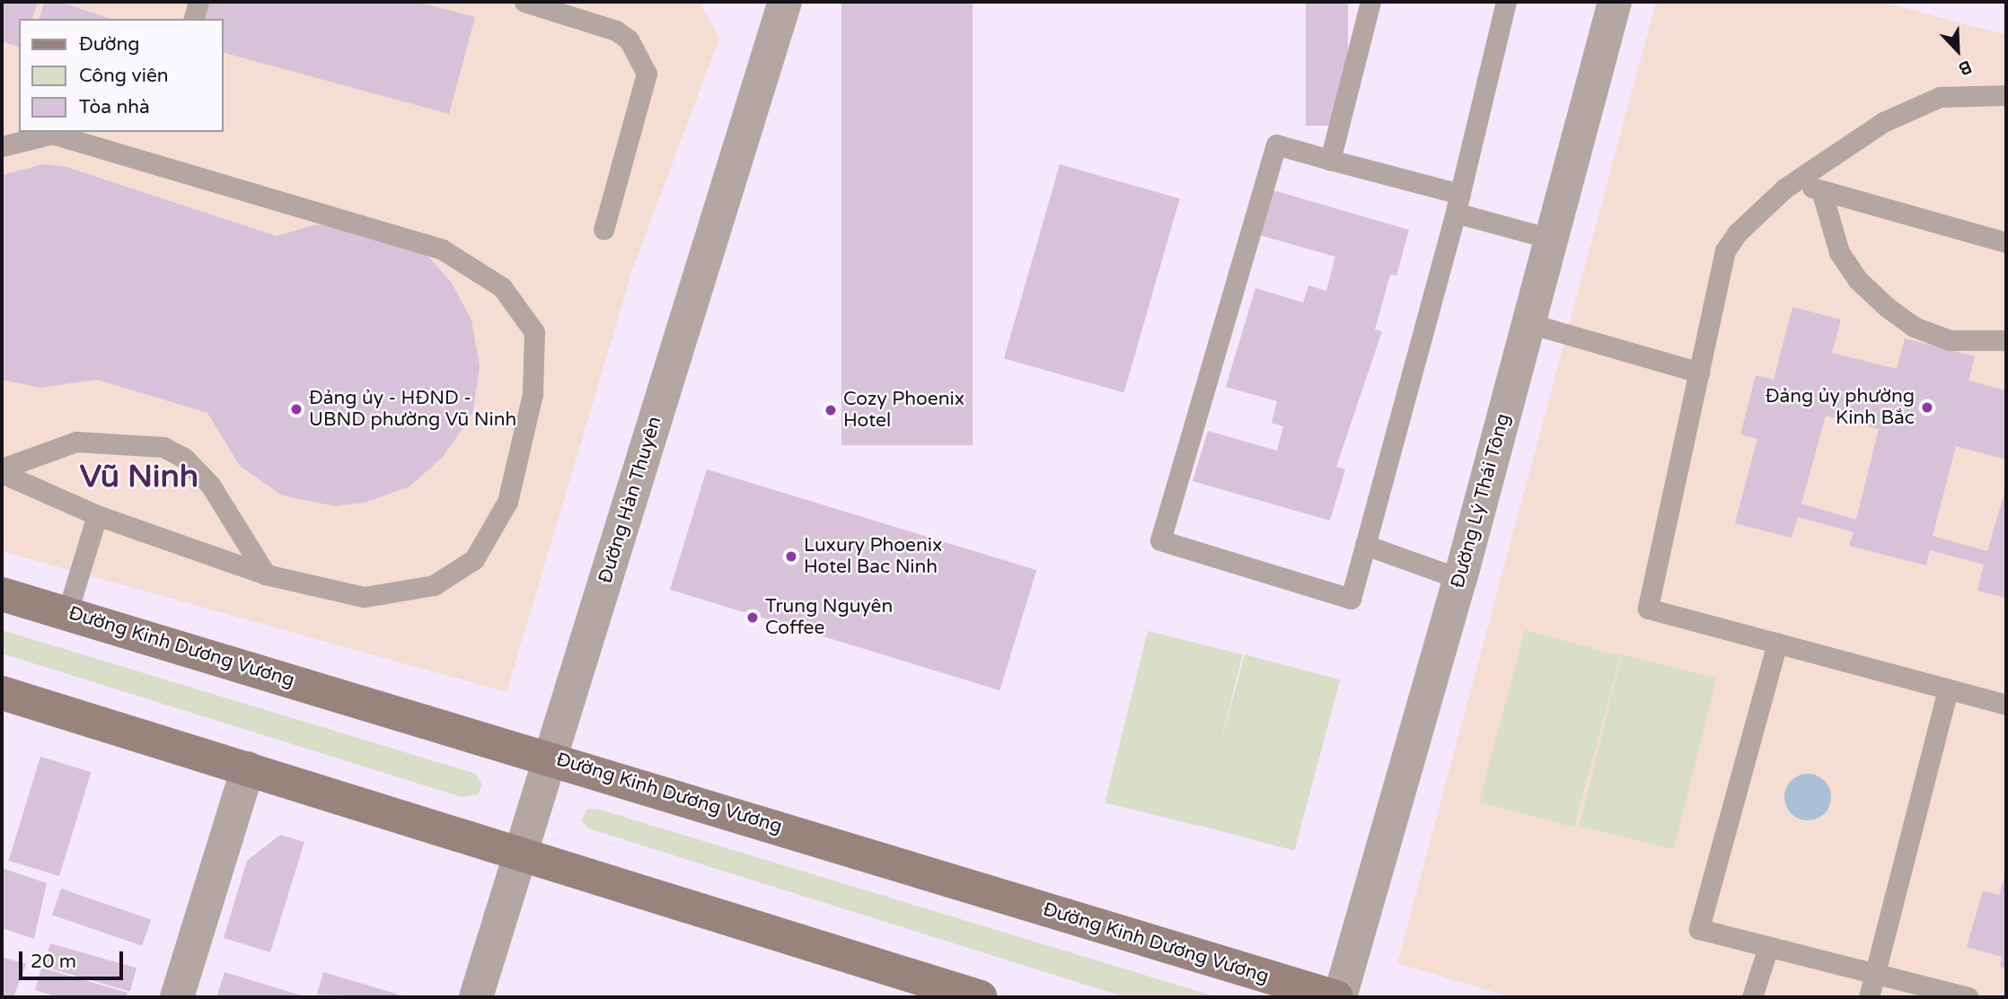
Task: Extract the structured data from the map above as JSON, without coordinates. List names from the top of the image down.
{
  "streets": {
    "main road": ["Đường Kinh Dương Vương"],
    "street": ["Đường Hàn Thuyên", "Đường Lý Thái Tông"]
  },
  "crossings": [
    ["Đường Hàn Thuyên", "Đường Kinh Dương Vương"],
    ["Đường Lý Thái Tông", "Đường Kinh Dương Vương"]
  ],
  "districts": ["Vũ Ninh"],
  "places": [
    "Đảng ủy phường Kinh Bắc",
    "Đảng ủy - HĐND - UBND phường Vũ Ninh",
    "Cozy Phoenix Hotel",
    "Luxury Phoenix Hotel Bac Ninh",
    "Trung Nguyên Coffee"
  ],
  "legend": ["Đường", "Công viên", "Tòa nhà"],
  "scale_bar": "20 m",
  "north": "bottom right"
}
